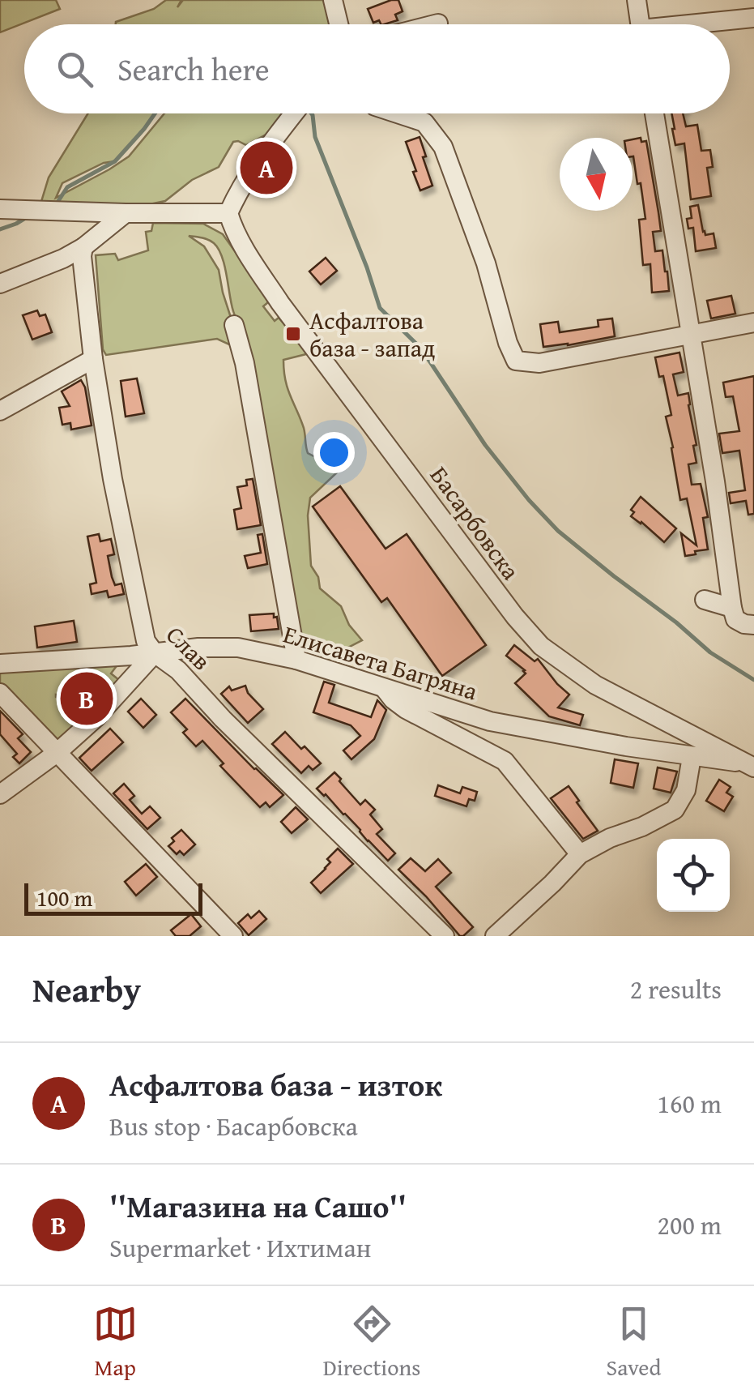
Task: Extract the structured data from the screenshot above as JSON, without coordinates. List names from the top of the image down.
{
  "streets": {
    "street": ["Басарбовска", "Слав", "Елисавета Багряна"]
  },
  "crossings": [
    ["Басарбовска", "Елисавета Багряна"],
    ["Слав", "Елисавета Багряна"]
  ],
  "places": {
    "transit": ["Асфалтова база - запад"]
  },
  "scale_bar": "100 m",
  "north": "bottom",
  "page": {
    "search": "Search here",
    "pins": ["A", "B"],
    "scale": "100 m",
    "heading": ["Nearby", "2 results"],
    "list": [
      {
        "mark": "A",
        "name": "Асфалтова база - изток",
        "note": "Bus stop · Басарбовска",
        "value": "160 m"
      },
      {
        "mark": "B",
        "name": "''Магазина на Сашо''",
        "note": "Supermarket · Ихтиман",
        "value": "200 m"
      }
    ],
    "nav": ["Map", "Directions", "Saved"]
  }
}
